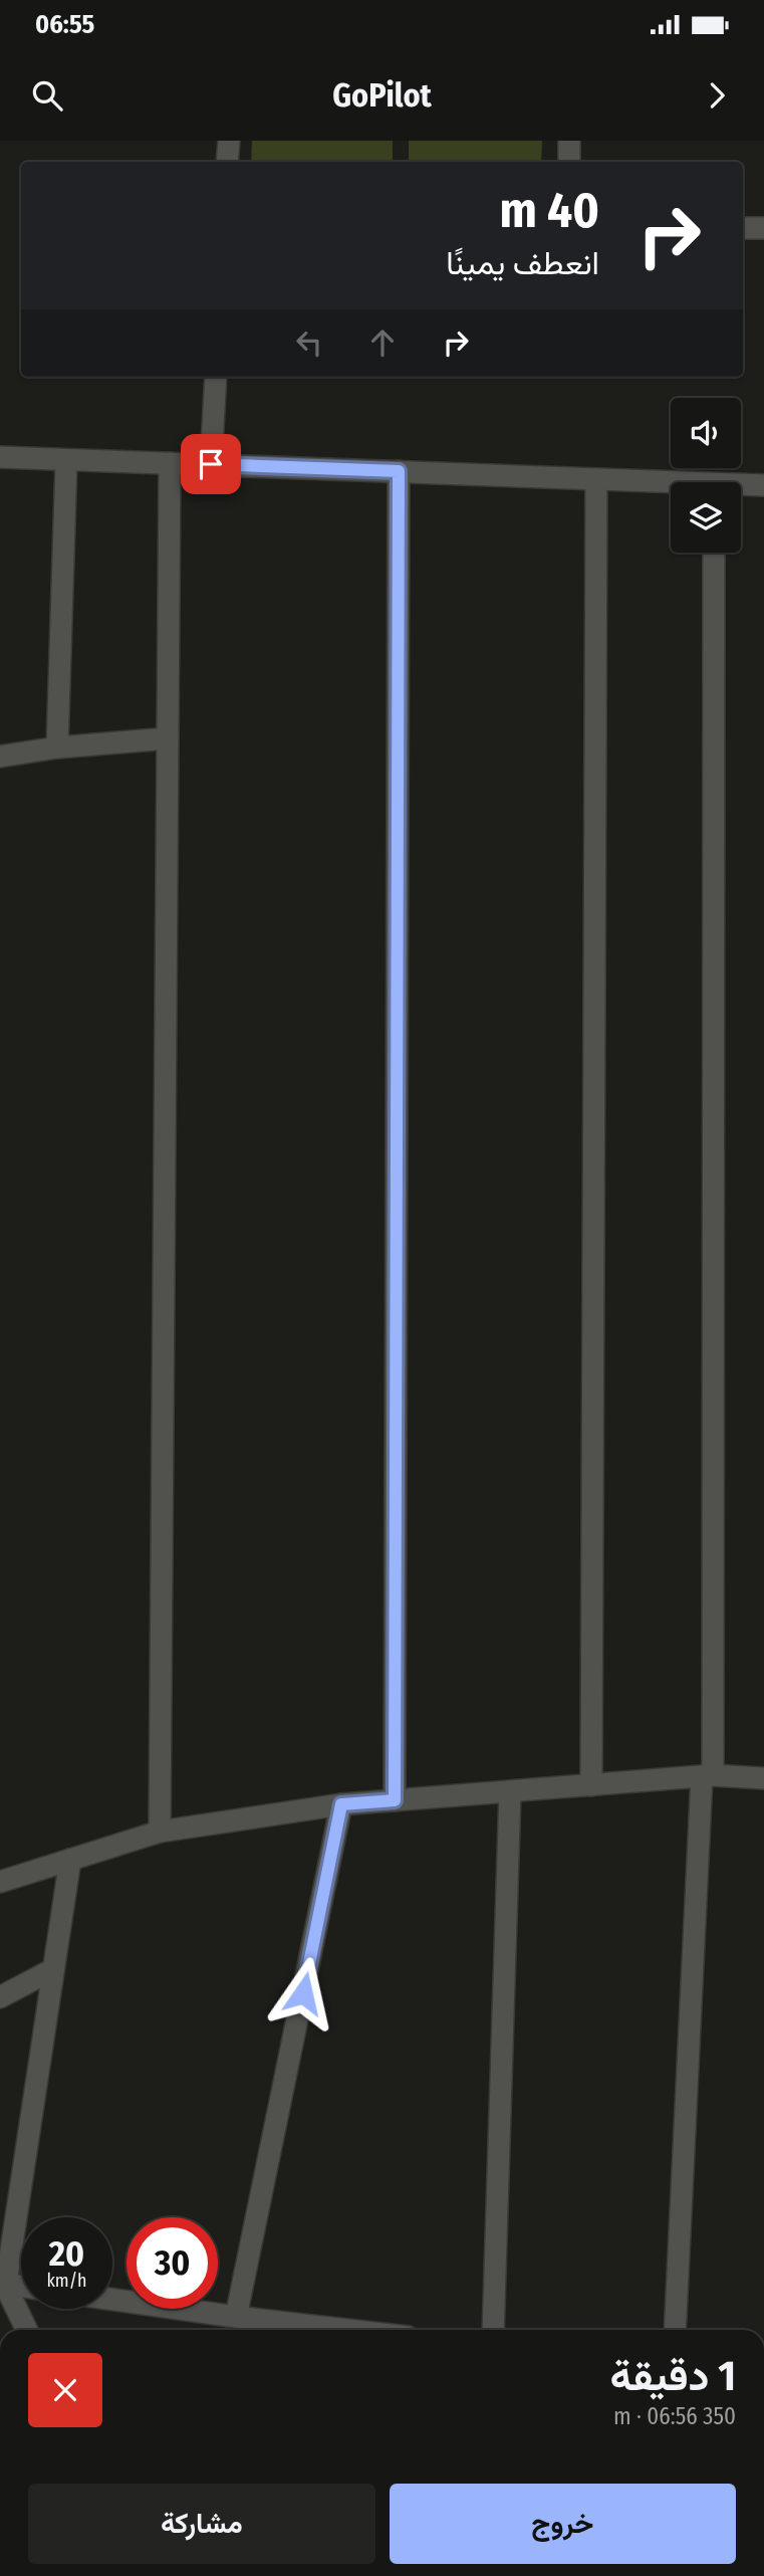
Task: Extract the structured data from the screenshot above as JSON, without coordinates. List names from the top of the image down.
{
  "page": {
    "status": "06:55",
    "header": "GoPilot",
    "turn": ["40 m", "انعطف يمينًا"],
    "speed": "20 km/h",
    "limit": "30",
    "heading": ["1 دقيقة", "350 m · 06:56"],
    "buttons": ["خروج", "مشاركة"]
  }
}
